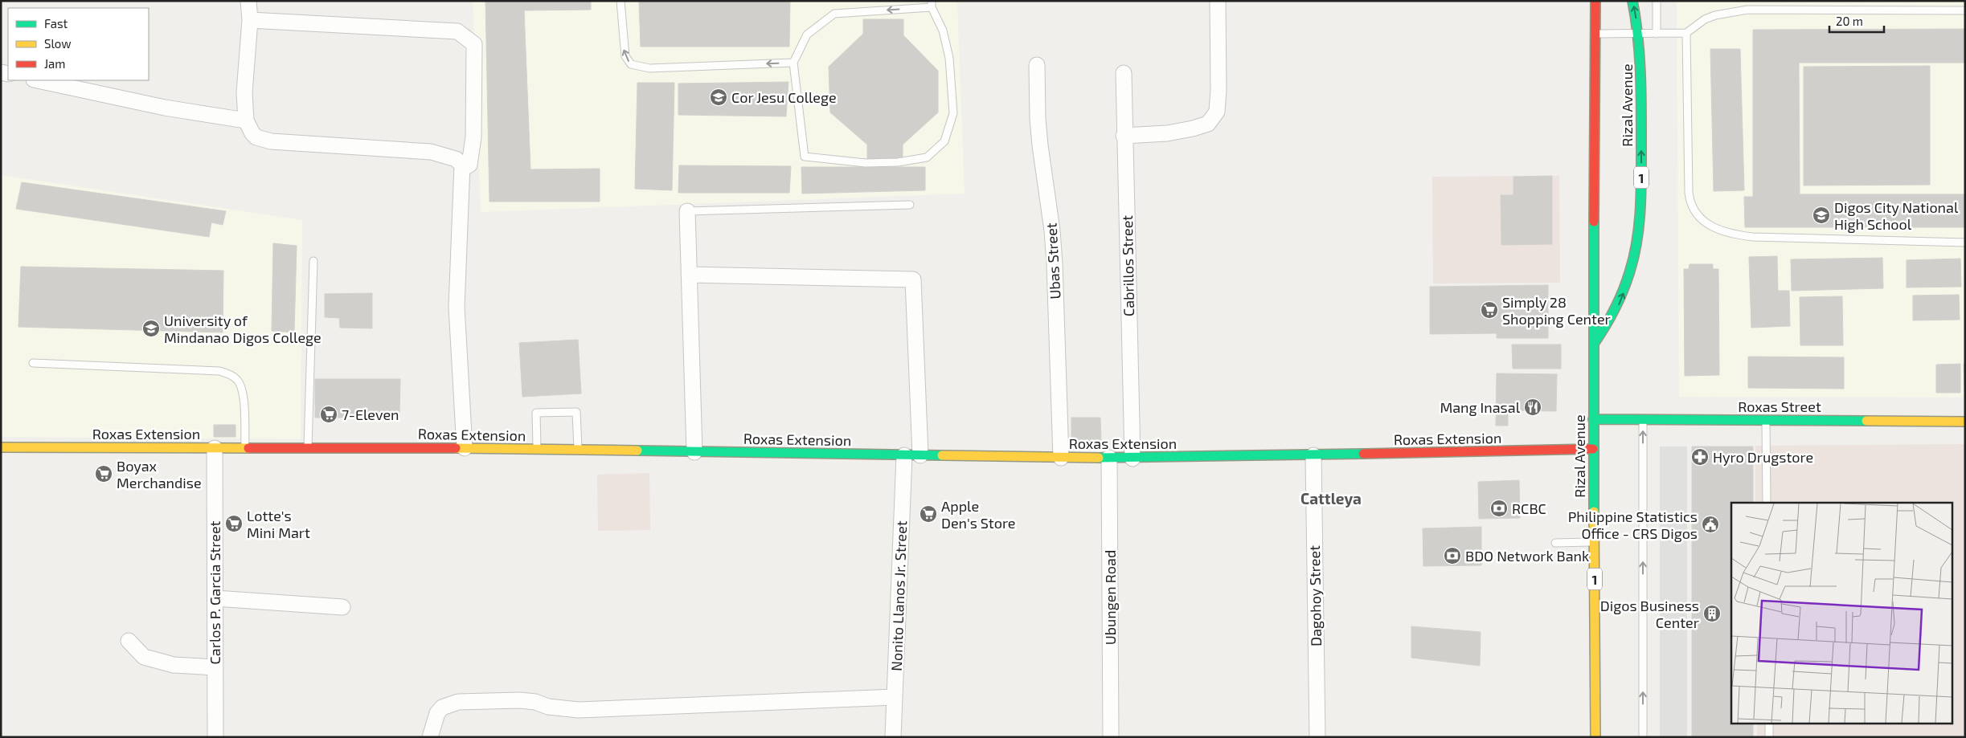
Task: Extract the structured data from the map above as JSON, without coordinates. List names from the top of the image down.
{
  "streets": {
    "main road": [
      "Rizal Avenue",
      "1",
      "Roxas Street",
      "Roxas Extension"
    ],
    "street": [
      "Ubas Street",
      "Cabrillos Street",
      "Carlos P. Garcia Street",
      "Nonito Llanos Jr. Street",
      "Dagohoy Street",
      "Ubungen Road"
    ]
  },
  "crossings": [
    ["Rizal Avenue", "Roxas Street"],
    ["Rizal Avenue", "Roxas Extension"],
    ["Ubas Street", "Roxas Extension"],
    ["Cabrillos Street", "Roxas Extension"],
    ["Roxas Extension", "Carlos P. Garcia Street"],
    ["Roxas Extension", "Nonito Llanos Jr. Street"],
    ["Roxas Extension", "Dagohoy Street"],
    ["Roxas Extension", "Ubungen Road"]
  ],
  "districts": ["Cattleya"],
  "places": {
    "school or university": ["Cor Jesu College", "Digos City National High School", "University of Mindanao Digos College"],
    "supermarket": [
      "Simply 28 Shopping Center",
      "7-Eleven",
      "Boyax Merchandise",
      "Apple Den's Store",
      "Lotte's Mini Mart"
    ],
    "restaurant": ["Mang Inasal"],
    "pharmacy": ["Hyro Drugstore"],
    "bank": ["RCBC", "BDO Network Bank"],
    "public building": ["Philippine Statistics Office - CRS Digos"],
    "building": ["Digos Business Center"]
  },
  "legend": ["Fast", "Slow", "Jam"],
  "scale_bar": "20 m"
}
